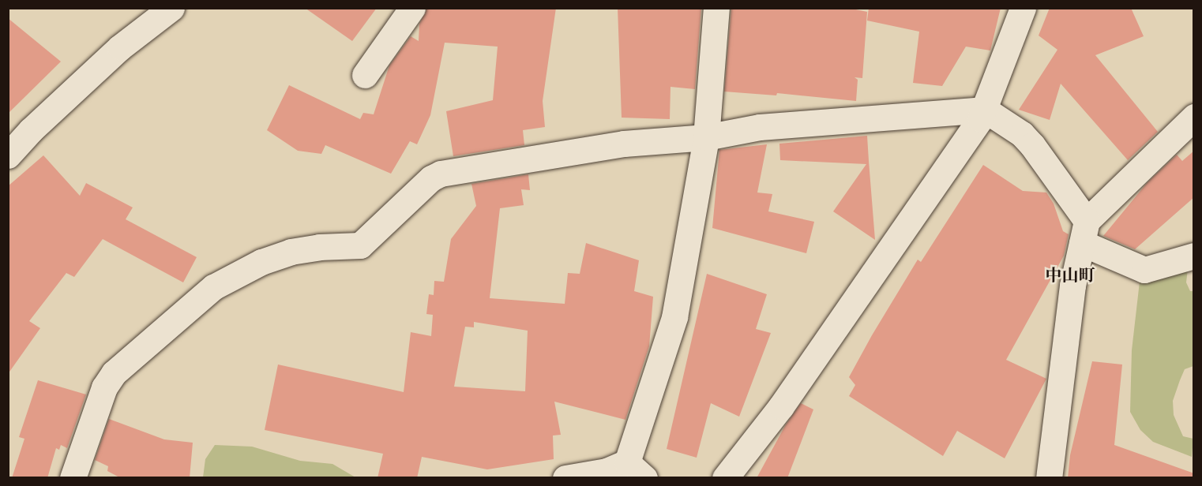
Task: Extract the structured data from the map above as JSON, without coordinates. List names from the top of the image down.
{
  "districts": ["中山町"]
}
